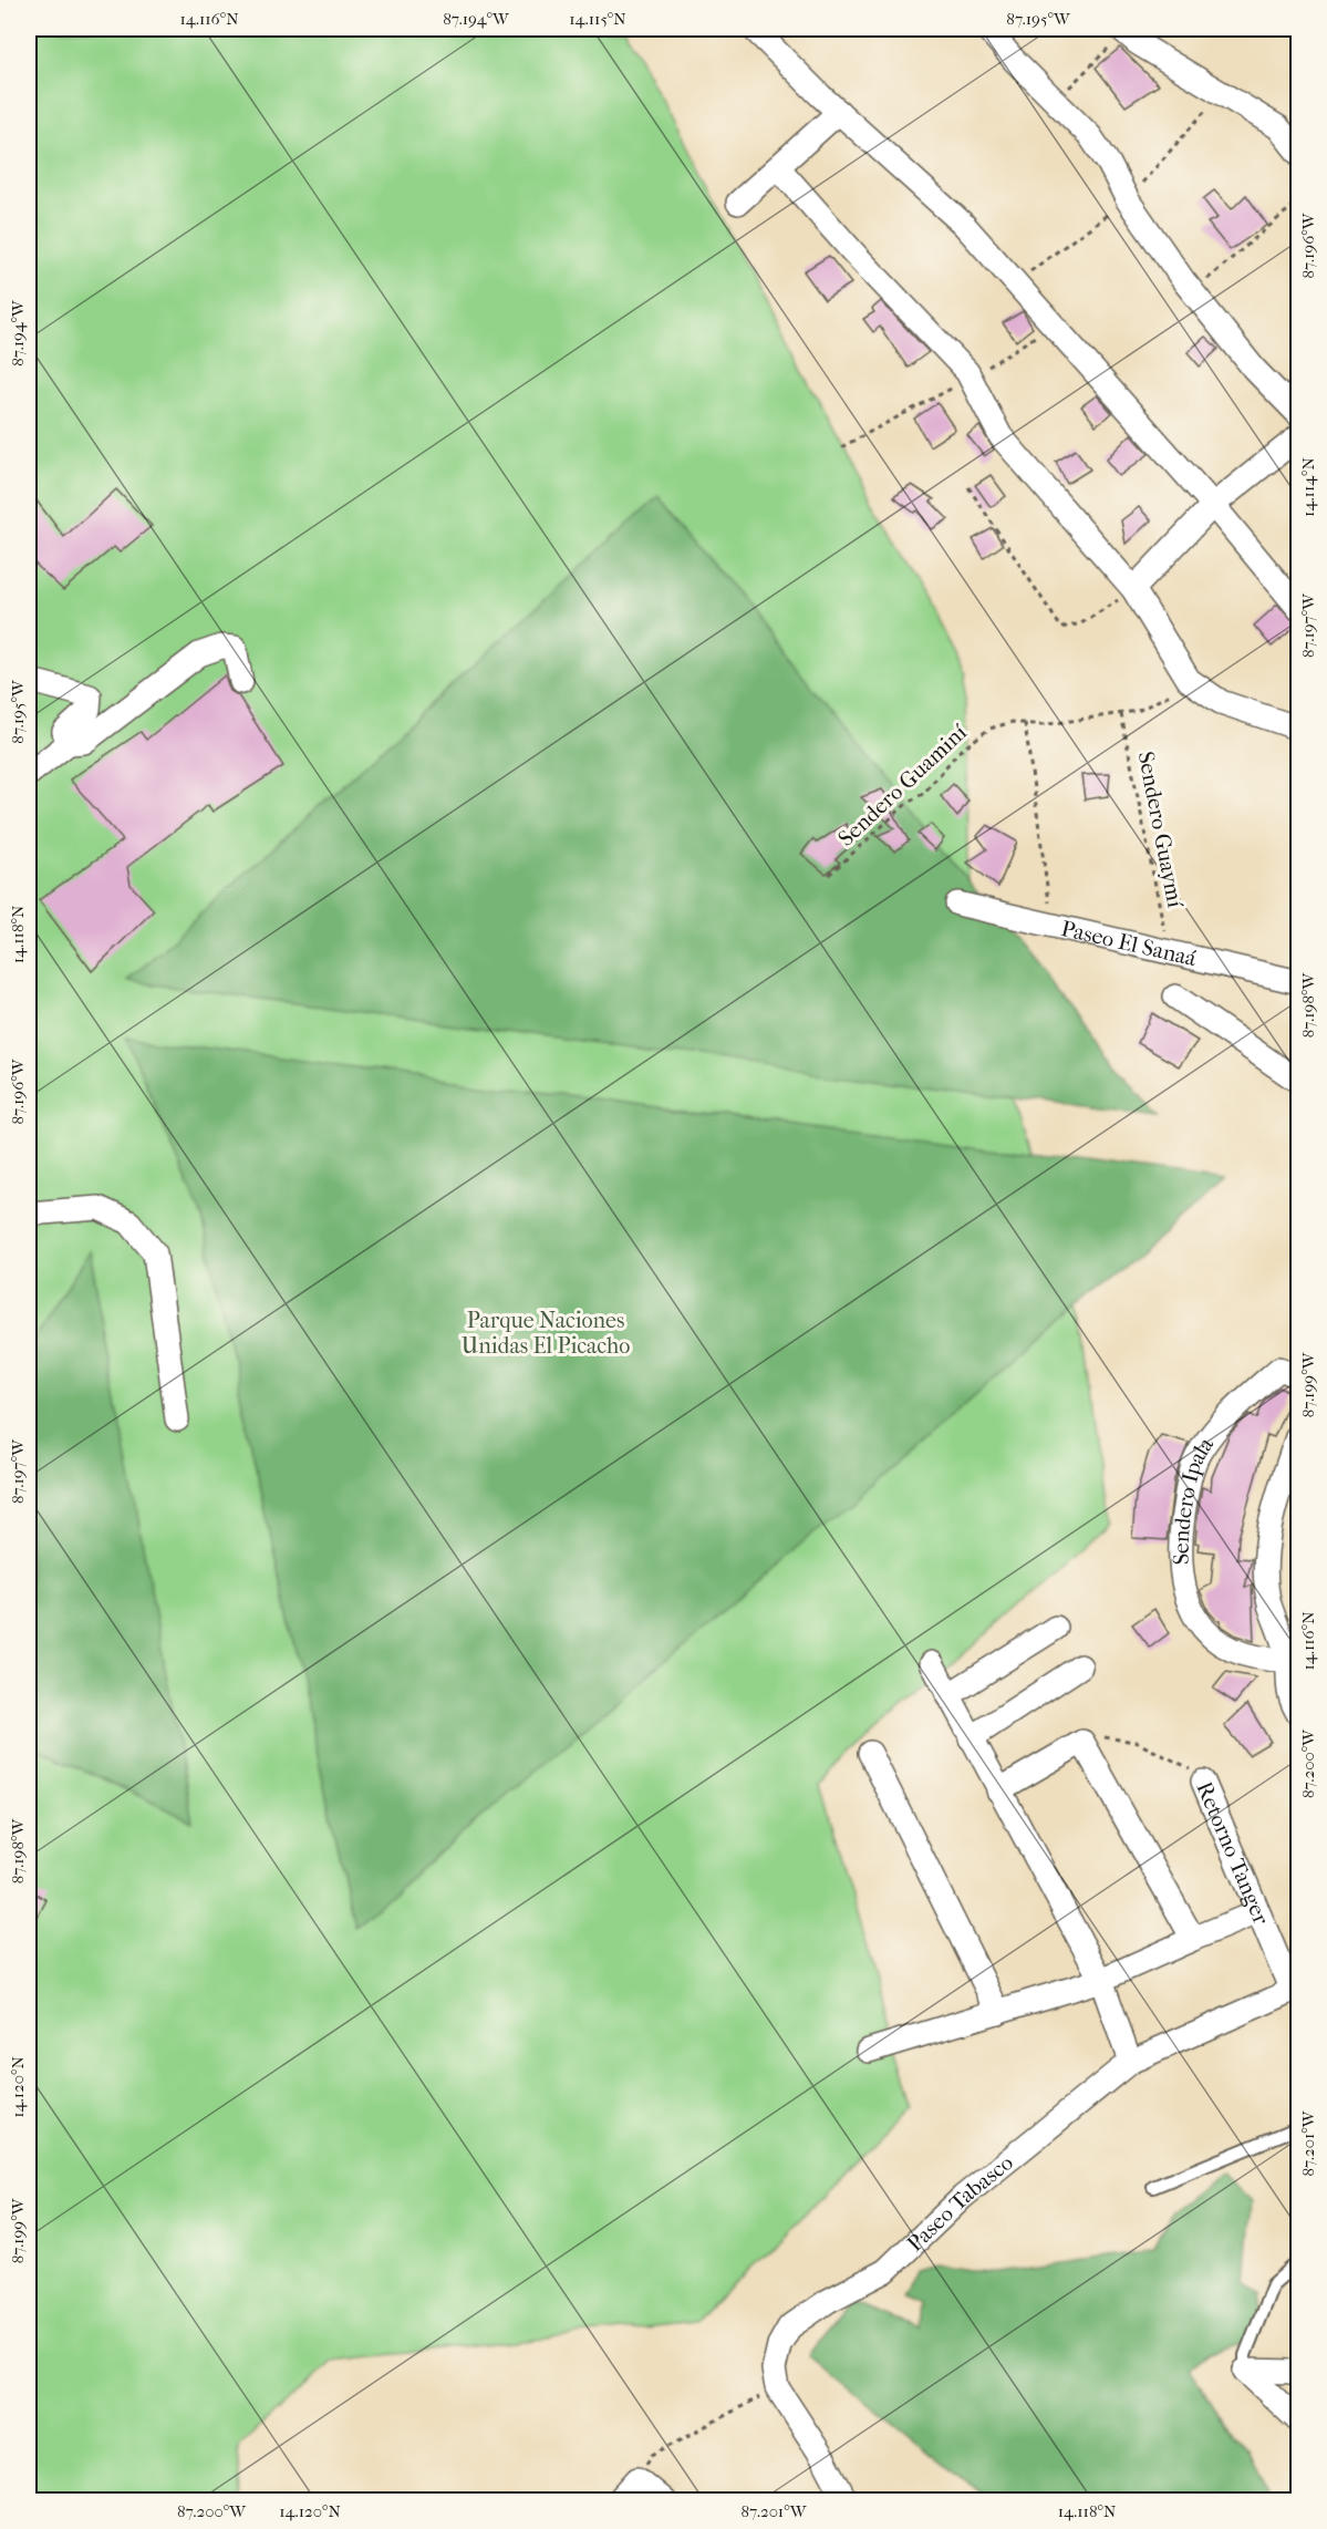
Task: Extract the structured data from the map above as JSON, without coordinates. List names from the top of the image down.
{
  "streets": {
    "street": [
      "Paseo El Sanaá",
      "Sendero Ipala",
      "Retorno Tanger",
      "Paseo Tabasco"
    ],
    "path": ["Sendero Guaminí", "Sendero Guaymí"]
  },
  "crossings": [
    ["Sendero Guaminí", "Sendero Guaymí"],
    ["Sendero Guaymí", "Paseo El Sanaá"],
    ["Retorno Tanger", "Paseo Tabasco"]
  ],
  "parks": ["Parque Naciones Unidas El Picacho"],
  "coordinates": [
    "14.116°N",
    "87.194°W",
    "14.115°N",
    "87.195°W",
    "87.196°W",
    "14.114°N",
    "87.197°W",
    "14.118°N",
    "87.198°W",
    "87.199°W",
    "87.200°W",
    "14.120°N",
    "87.201°W"
  ]
}
